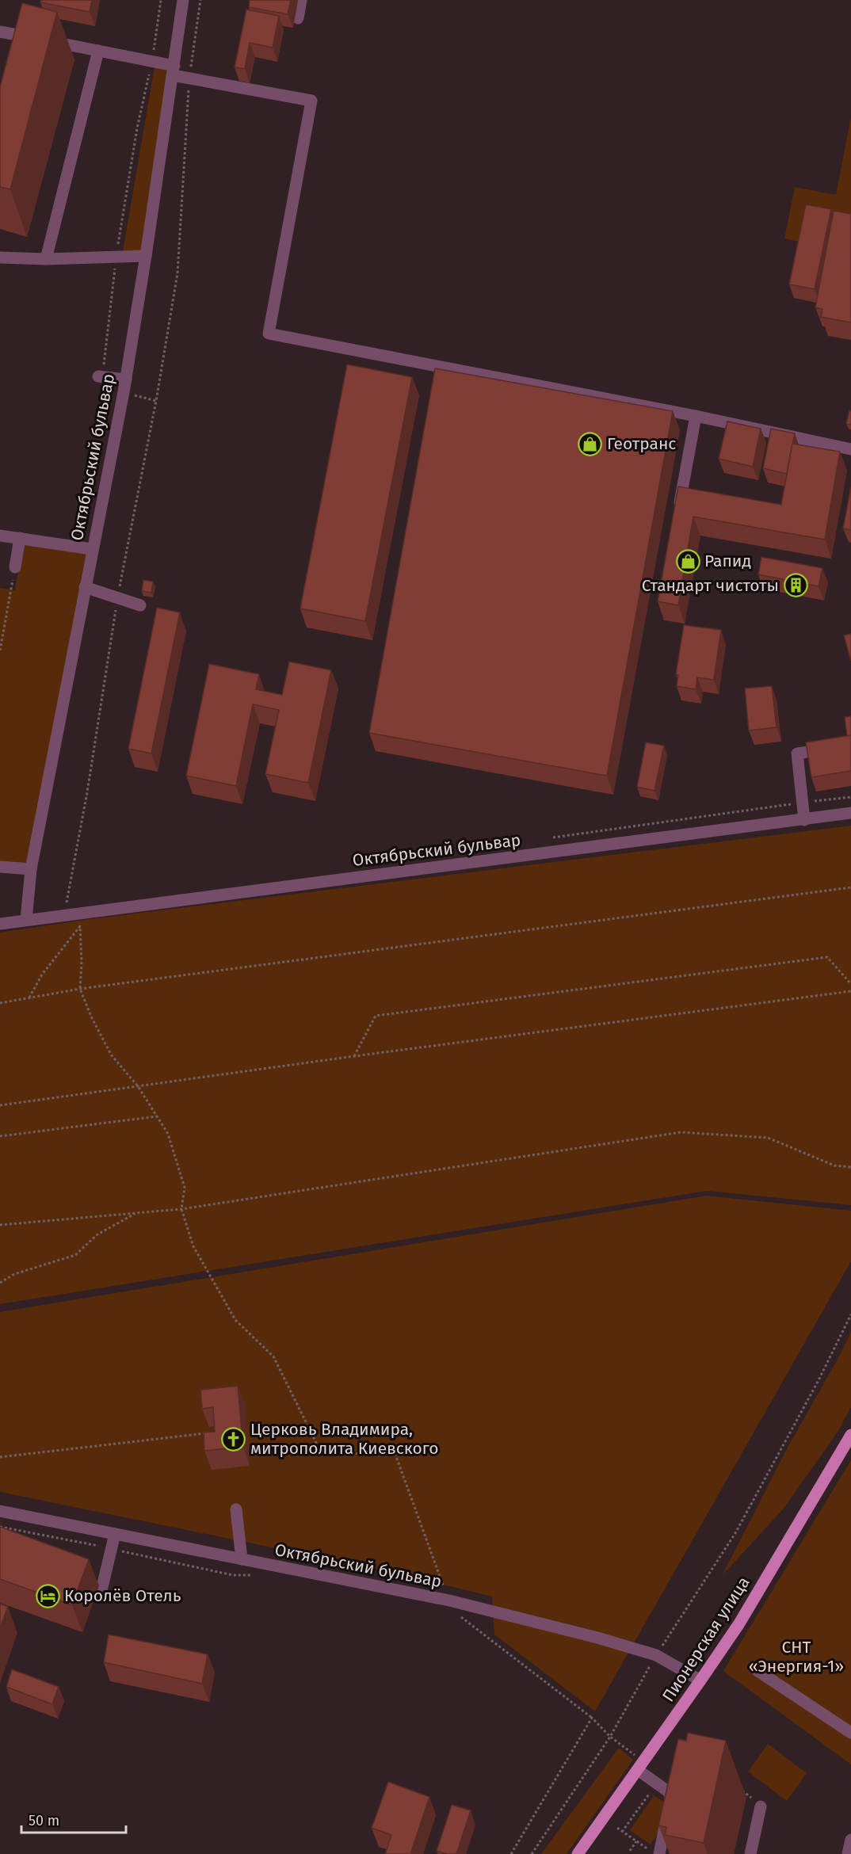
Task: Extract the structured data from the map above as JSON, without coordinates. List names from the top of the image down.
{
  "streets": {
    "main road": ["Пионерская улица"],
    "street": ["Октябрьский бульвар"]
  },
  "crossings": [
    ["Октябрьский бульвар", "Пионерская улица"]
  ],
  "parks": ["СНТ «Энергия-1»"],
  "places": {
    "shop": ["Геотранс", "Рапид"],
    "building": ["Стандарт чистоты"],
    "church": ["Церковь Владимира, митрополита Киевского"],
    "hotel": ["Королёв Отель"]
  },
  "scale_bar": "50 m"
}
